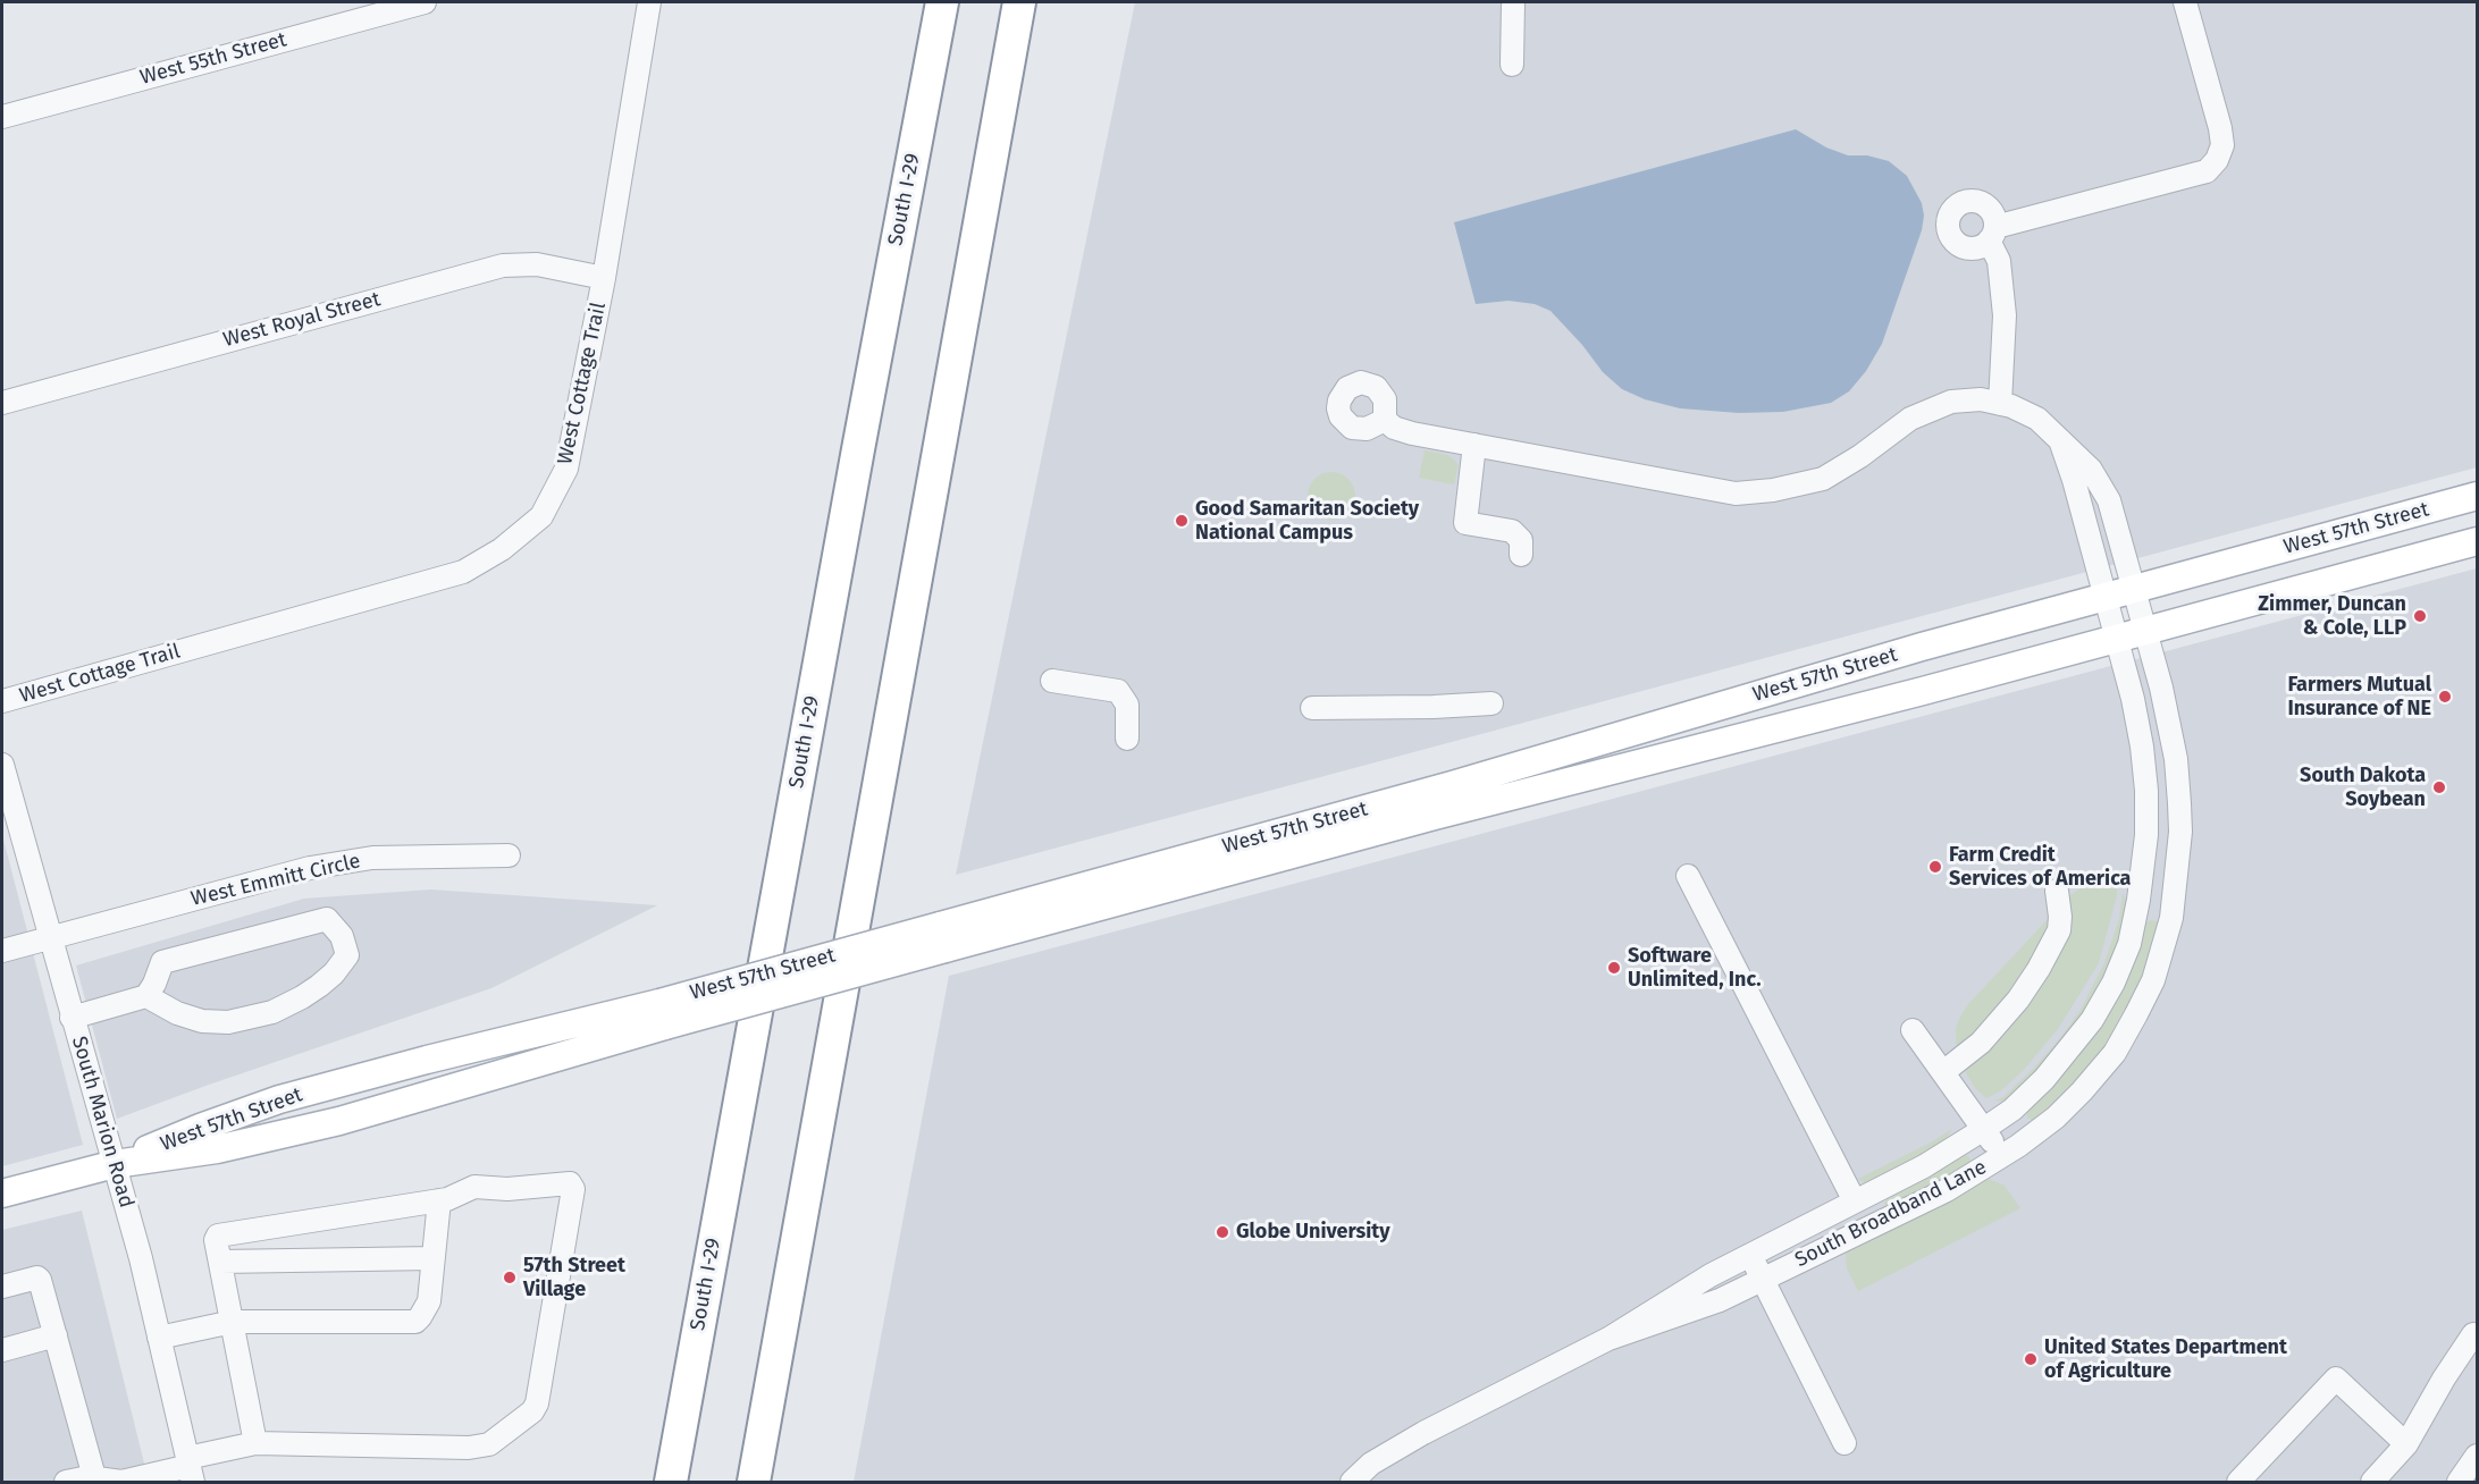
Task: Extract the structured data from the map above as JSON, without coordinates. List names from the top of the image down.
{
  "streets": {
    "highway": ["South I-29"],
    "main road": ["West 57th Street"],
    "street": [
      "West 55th Street",
      "West Royal Street",
      "West Cottage Trail",
      "West Emmitt Circle",
      "South Marion Road",
      "South Broadband Lane"
    ]
  },
  "crossings": [
    ["West Royal Street", "West Cottage Trail"],
    ["West 57th Street", "South Marion Road"],
    ["West 57th Street", "South Broadband Lane"],
    ["West Emmitt Circle", "South Marion Road"]
  ],
  "places": [
    "Good Samaritan Society National Campus",
    "Zimmer, Duncan & Cole, LLP",
    "Farmers Mutual Insurance of NE",
    "South Dakota Soybean",
    "Farm Credit Services of America",
    "Software Unlimited, Inc.",
    "Globe University",
    "57th Street Village",
    "United States Department of Agriculture"
  ]
}
